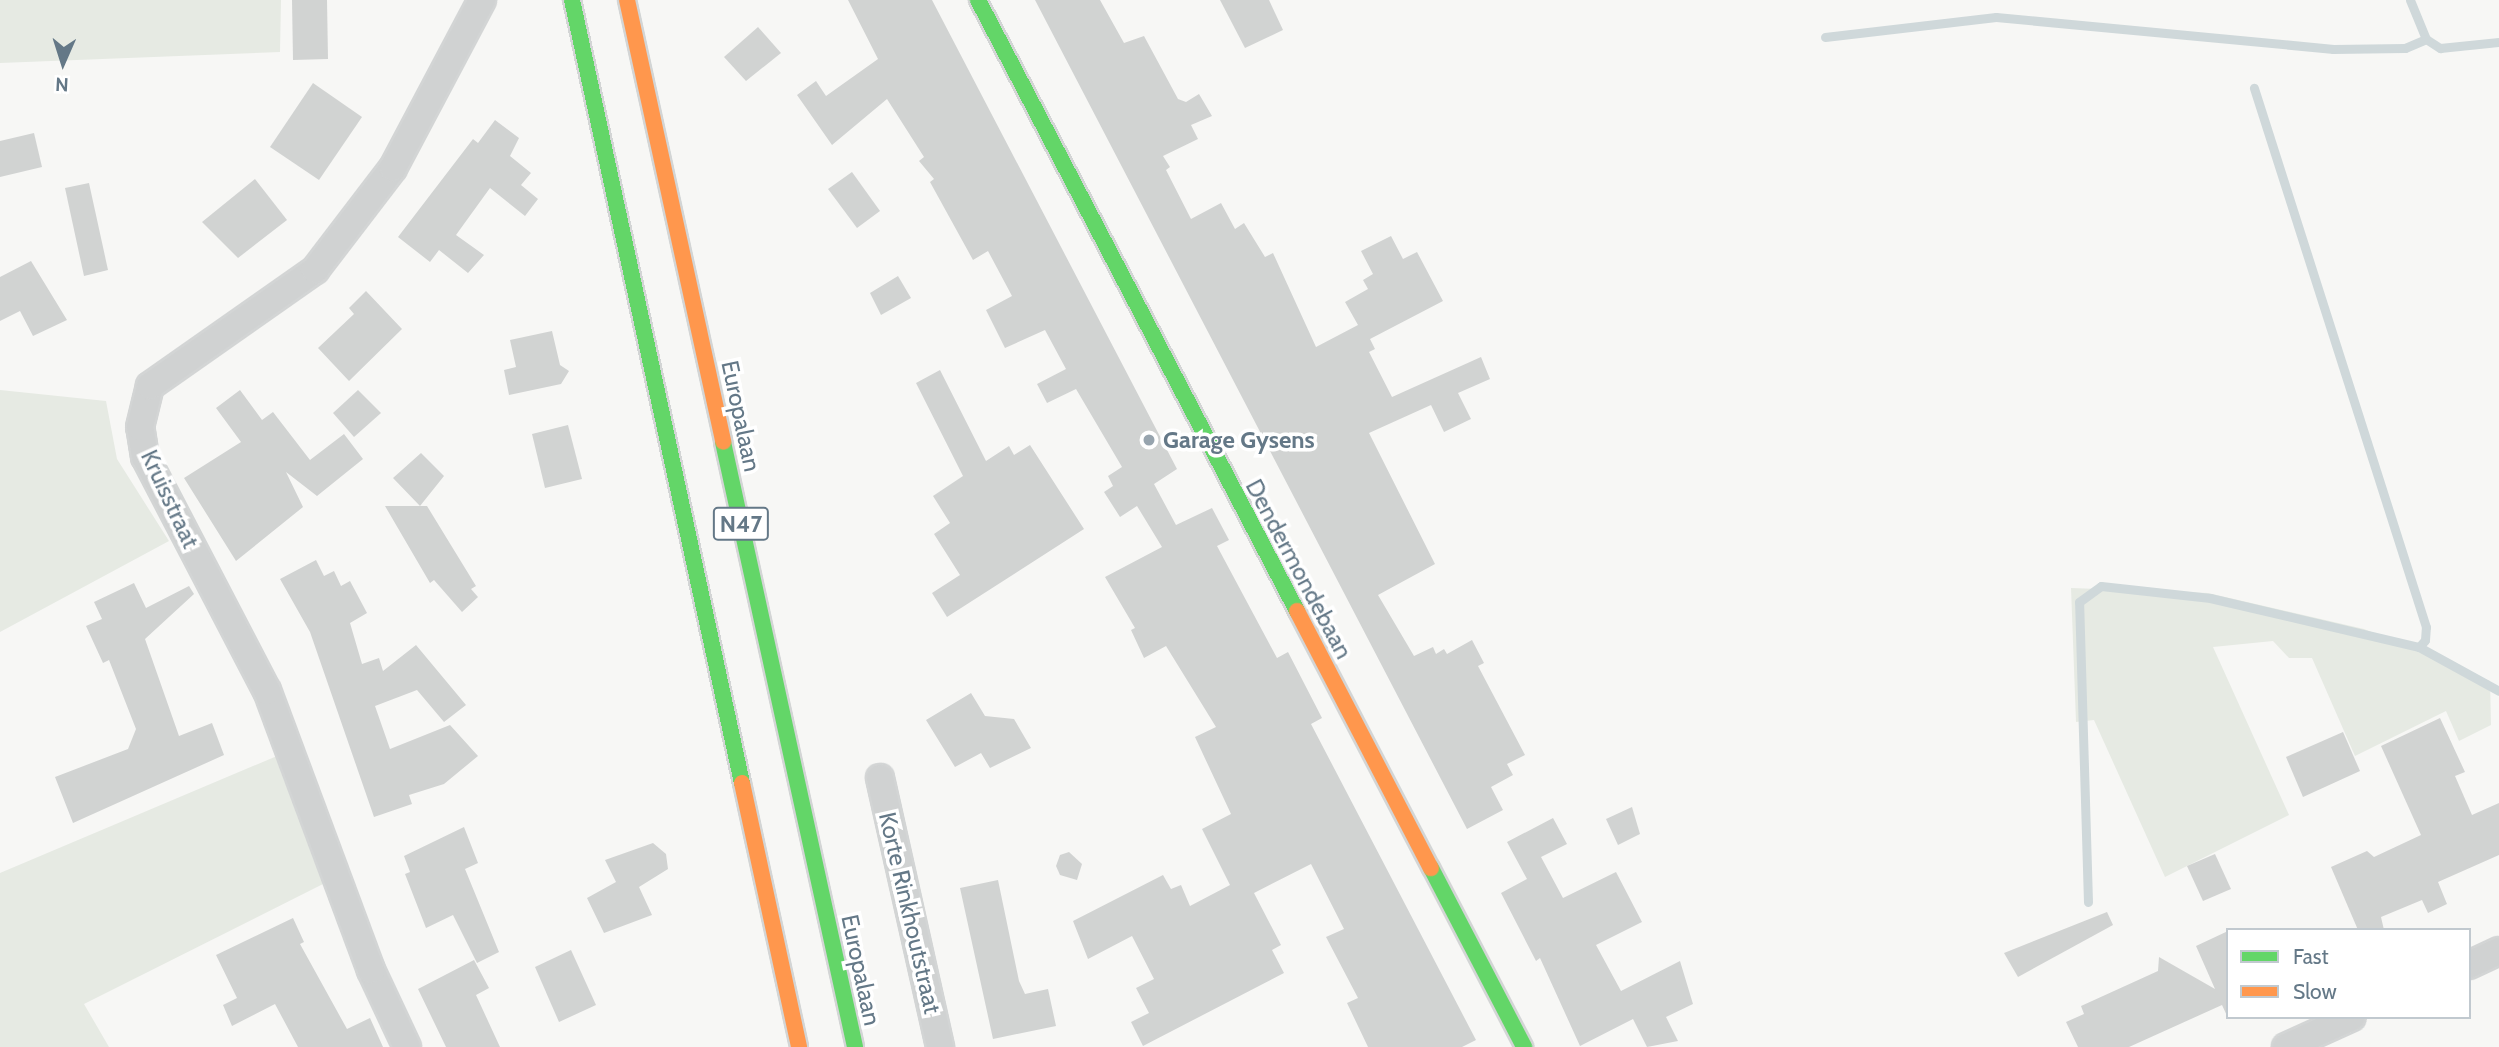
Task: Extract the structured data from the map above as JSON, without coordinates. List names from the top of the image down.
{
  "streets": {
    "main road": ["Europalaan", "N47", "Dendermondebaan"],
    "street": ["Kruisstraat", "Korte Rinkhoutstraat"]
  },
  "places": ["Garage Gysens"],
  "legend": ["Fast", "Slow"],
  "north": "bottom"
}
